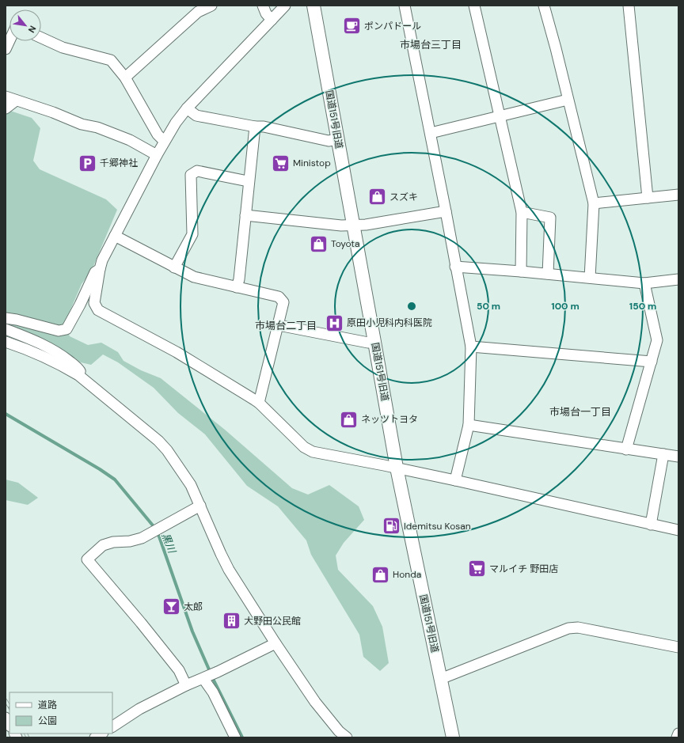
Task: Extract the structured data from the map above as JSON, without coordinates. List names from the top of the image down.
{
  "streets": {
    "street": ["国道151号旧道"]
  },
  "districts": ["市場台三丁目", "市場台二丁目", "市場台一丁目"],
  "water": ["黒川"],
  "places": {
    "cafe": ["ポンパドール"],
    "parking": ["千郷神社"],
    "supermarket": ["Ministop", "マルイチ 野田店"],
    "shop": [
      "スズキ",
      "Toyota",
      "ネッツトヨタ",
      "Honda"
    ],
    "hospital": ["原田小児科内科医院"],
    "fuel station": ["Idemitsu Kosan"],
    "bar": ["太郎"],
    "building": ["大野田公民館"]
  },
  "legend": ["道路", "公園"],
  "north": "bottom right",
  "rings": ["50 m", "100 m", "150 m"]
}
